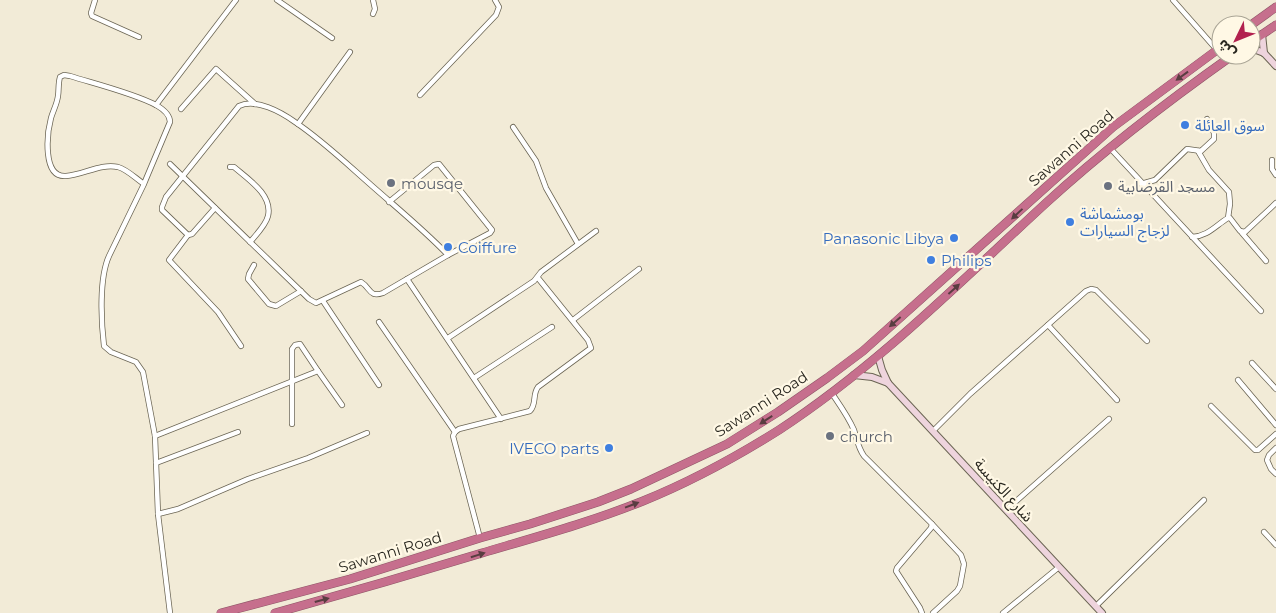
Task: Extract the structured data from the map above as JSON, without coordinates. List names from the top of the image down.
{
  "streets": {
    "highway": ["Sawanni Road"],
    "main road": ["شارع الكنيسة"]
  },
  "crossings": [
    ["Sawanni Road", "شارع الكنيسة"]
  ],
  "places": [
    "سوق العائلة",
    "mousqe",
    "مسجد القرضابية",
    "بومشماشة لزجاج السيارات",
    "Panasonic Libya",
    "Coiffure",
    "Philips",
    "church",
    "IVECO parts"
  ],
  "north": "bottom left"
}
